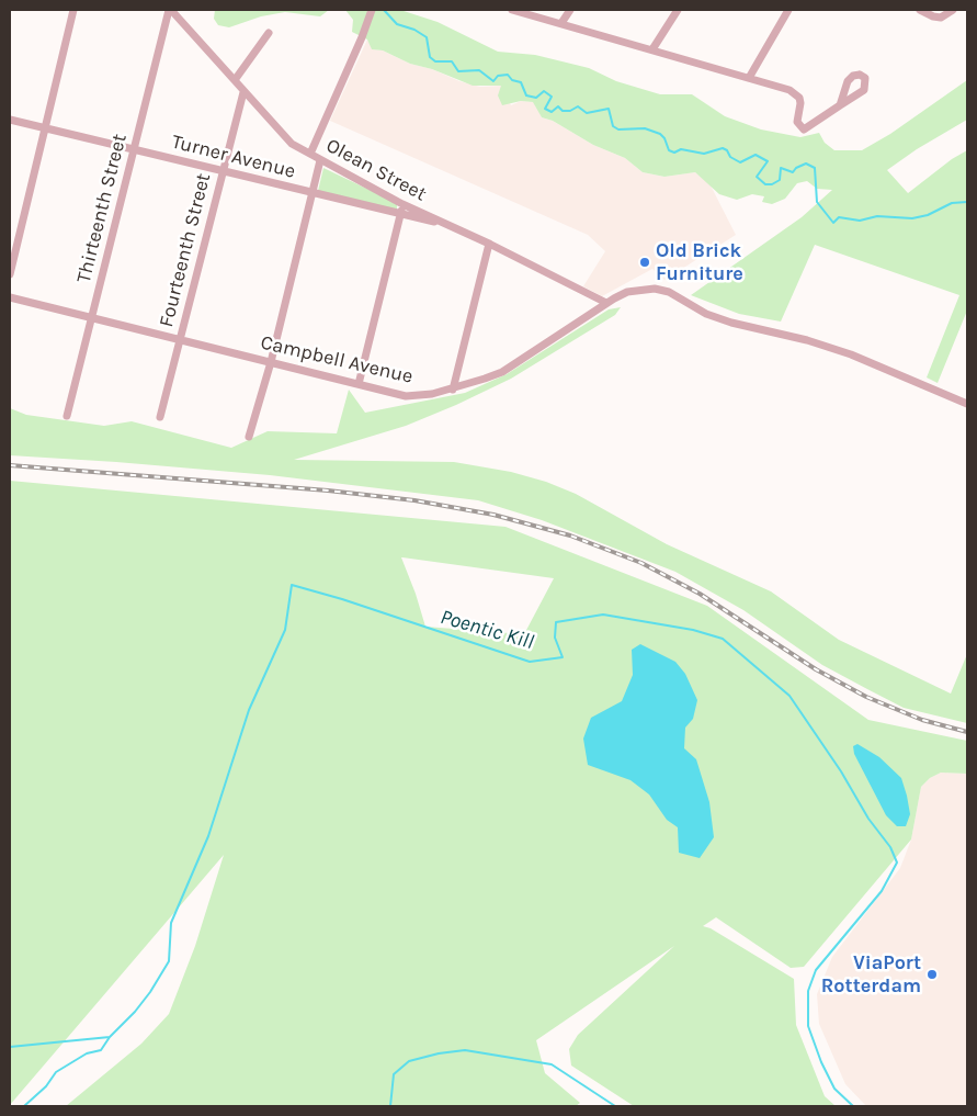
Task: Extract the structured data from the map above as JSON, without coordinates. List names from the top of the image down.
{
  "streets": {
    "street": [
      "Turner Avenue",
      "Olean Street",
      "Thirteenth Street",
      "Fourteenth Street",
      "Campbell Avenue"
    ]
  },
  "crossings": [
    ["Turner Avenue", "Olean Street"],
    ["Turner Avenue", "Thirteenth Street"],
    ["Turner Avenue", "Fourteenth Street"],
    ["Olean Street", "Thirteenth Street"],
    ["Olean Street", "Fourteenth Street"],
    ["Olean Street", "Campbell Avenue"],
    ["Thirteenth Street", "Campbell Avenue"],
    ["Fourteenth Street", "Campbell Avenue"]
  ],
  "water": ["Poentic Kill"],
  "places": ["Old Brick Furniture", "ViaPort Rotterdam"]
}
